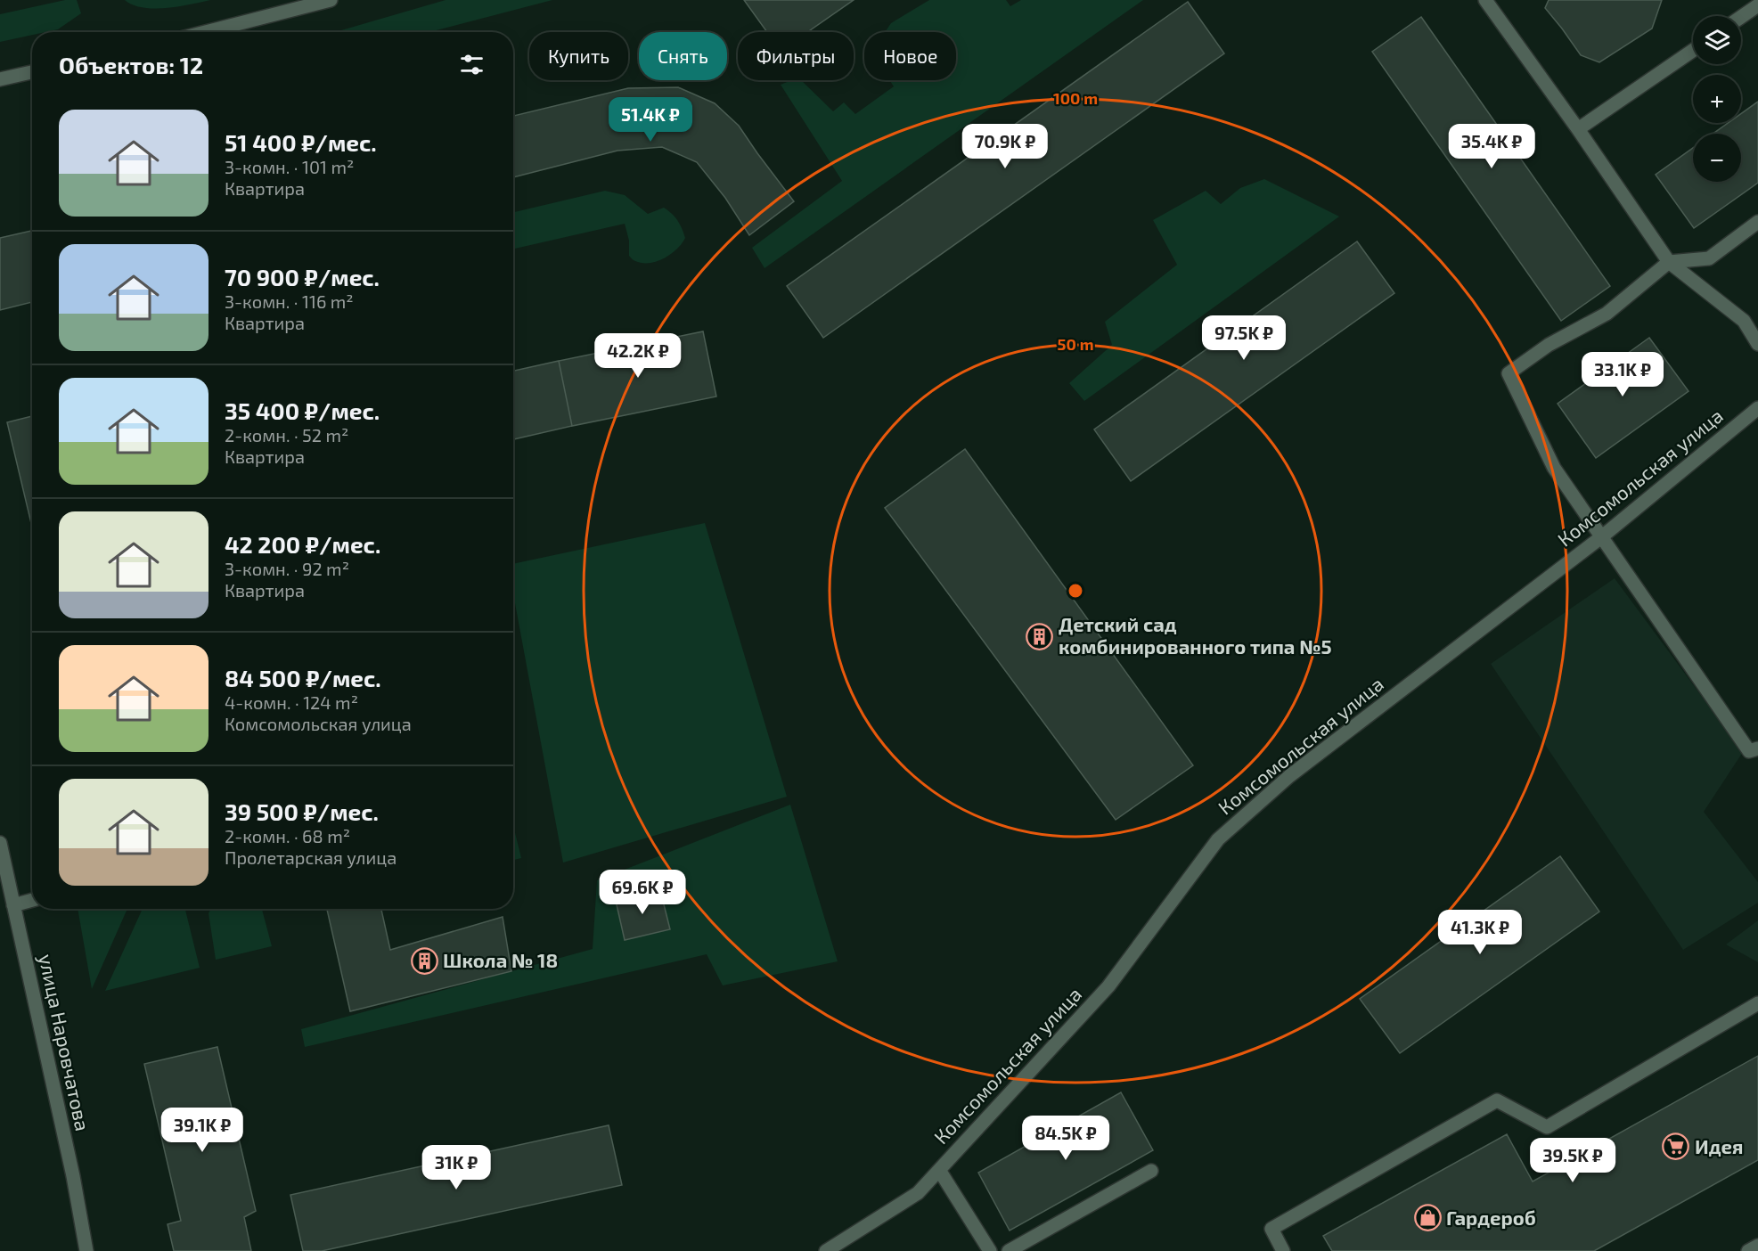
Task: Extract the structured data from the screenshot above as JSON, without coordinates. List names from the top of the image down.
{
  "streets": {
    "street": ["Комсомольская улица", "улица Наровчатова"]
  },
  "places": {
    "building": ["Детский сад комбинированного типа №5", "Школа № 18"],
    "supermarket": ["Идея"],
    "shop": ["Гардероб"]
  },
  "page": {
    "map_buttons": ["+", "−"],
    "chip": [
      "Купить",
      "Снять",
      "Фильтры",
      "Новое"
    ],
    "heading": "Объектов: 12",
    "list": [
      {
        "name": "51 400 ₽/мес.",
        "note": "3-комн. · 101 m² · Квартира"
      },
      {
        "name": "70 900 ₽/мес.",
        "note": "3-комн. · 116 m² · Квартира"
      },
      {
        "name": "35 400 ₽/мес.",
        "note": "2-комн. · 52 m² · Квартира"
      },
      {
        "name": "42 200 ₽/мес.",
        "note": "3-комн. · 92 m² · Квартира"
      },
      {
        "name": "84 500 ₽/мес.",
        "note": "4-комн. · 124 m² · Комсомольская улица"
      },
      {
        "name": "39 500 ₽/мес.",
        "note": "2-комн. · 68 m² · Пролетарская улица"
      }
    ],
    "price": [
      "51.4K ₽",
      "70.9K ₽",
      "35.4K ₽",
      "97.5K ₽",
      "42.2K ₽",
      "33.1K ₽",
      "69.6K ₽",
      "41.3K ₽",
      "39.1K ₽",
      "84.5K ₽",
      "39.5K ₽",
      "31K ₽"
    ]
  },
  "rings": ["100 m", "50 m"]
}
